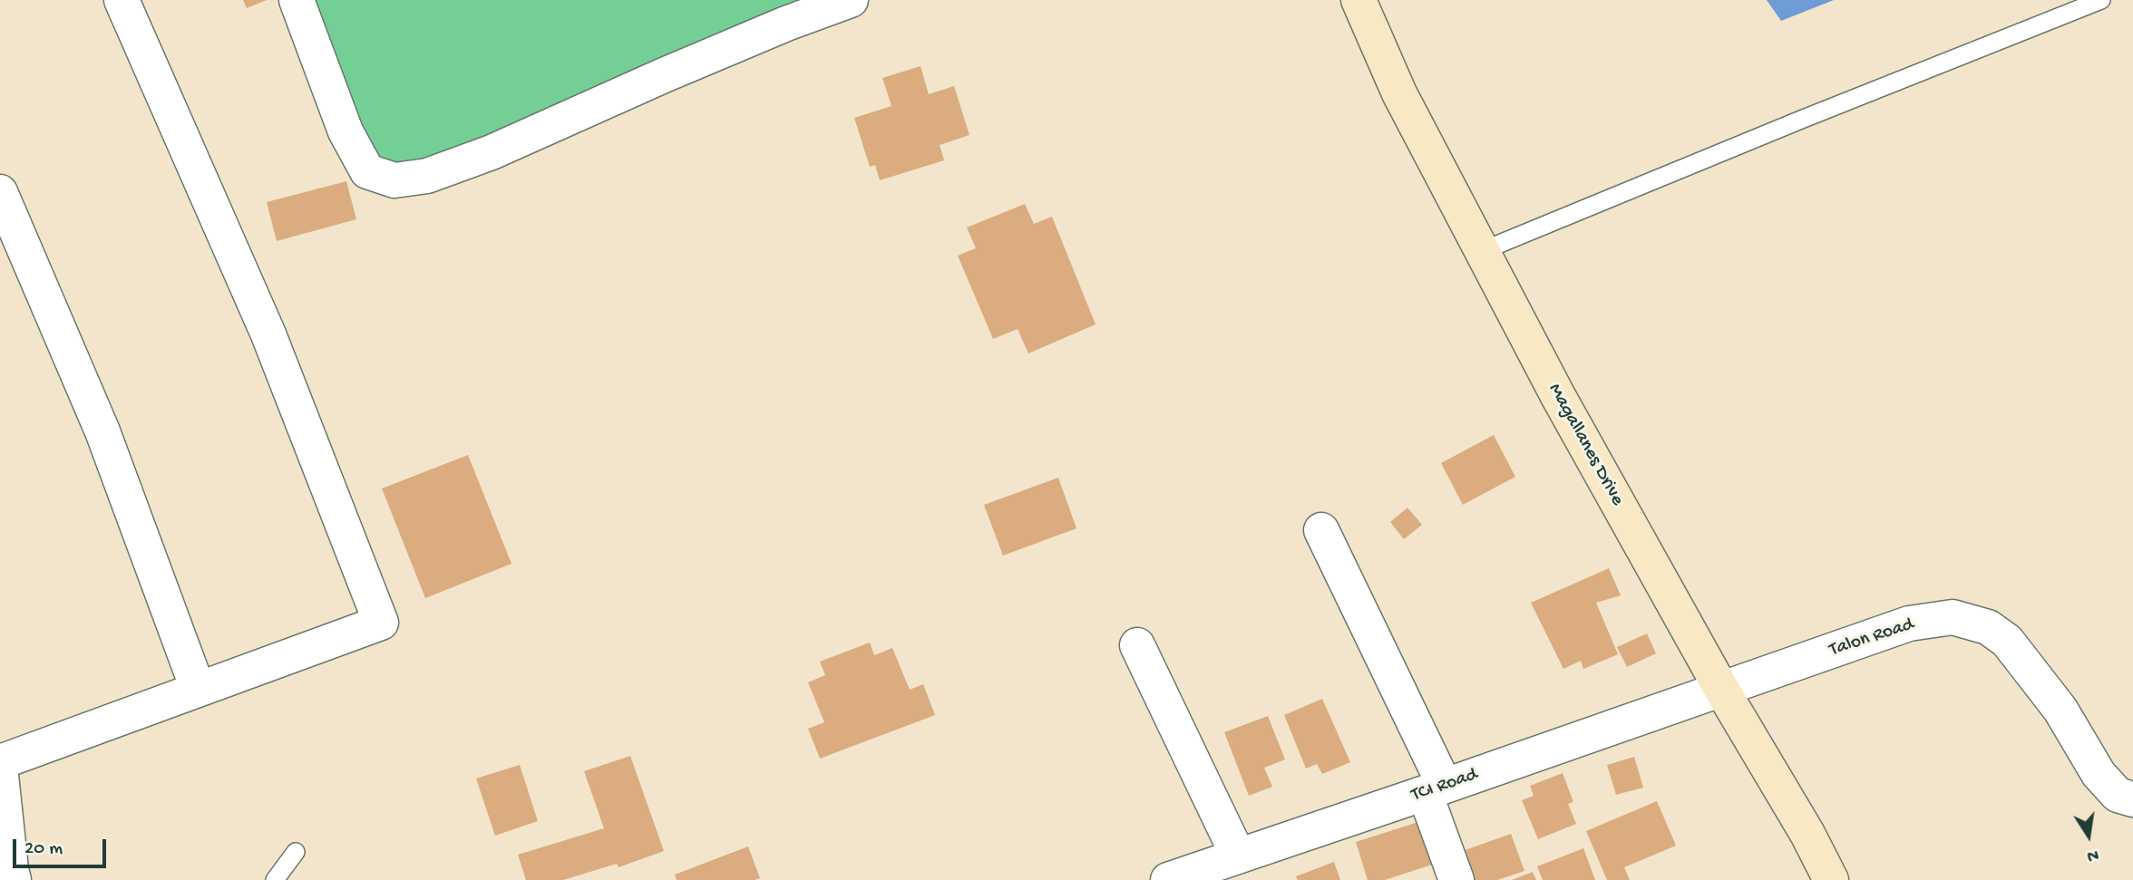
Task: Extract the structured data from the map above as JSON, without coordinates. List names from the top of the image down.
{
  "streets": {
    "street": ["Magallanes Drive", "Talon Road", "TCI Road"]
  },
  "crossings": [
    ["Magallanes Drive", "Talon Road"],
    ["Magallanes Drive", "TCI Road"],
    ["Talon Road", "TCI Road"]
  ],
  "scale_bar": "20 m",
  "north": "bottom"
}
